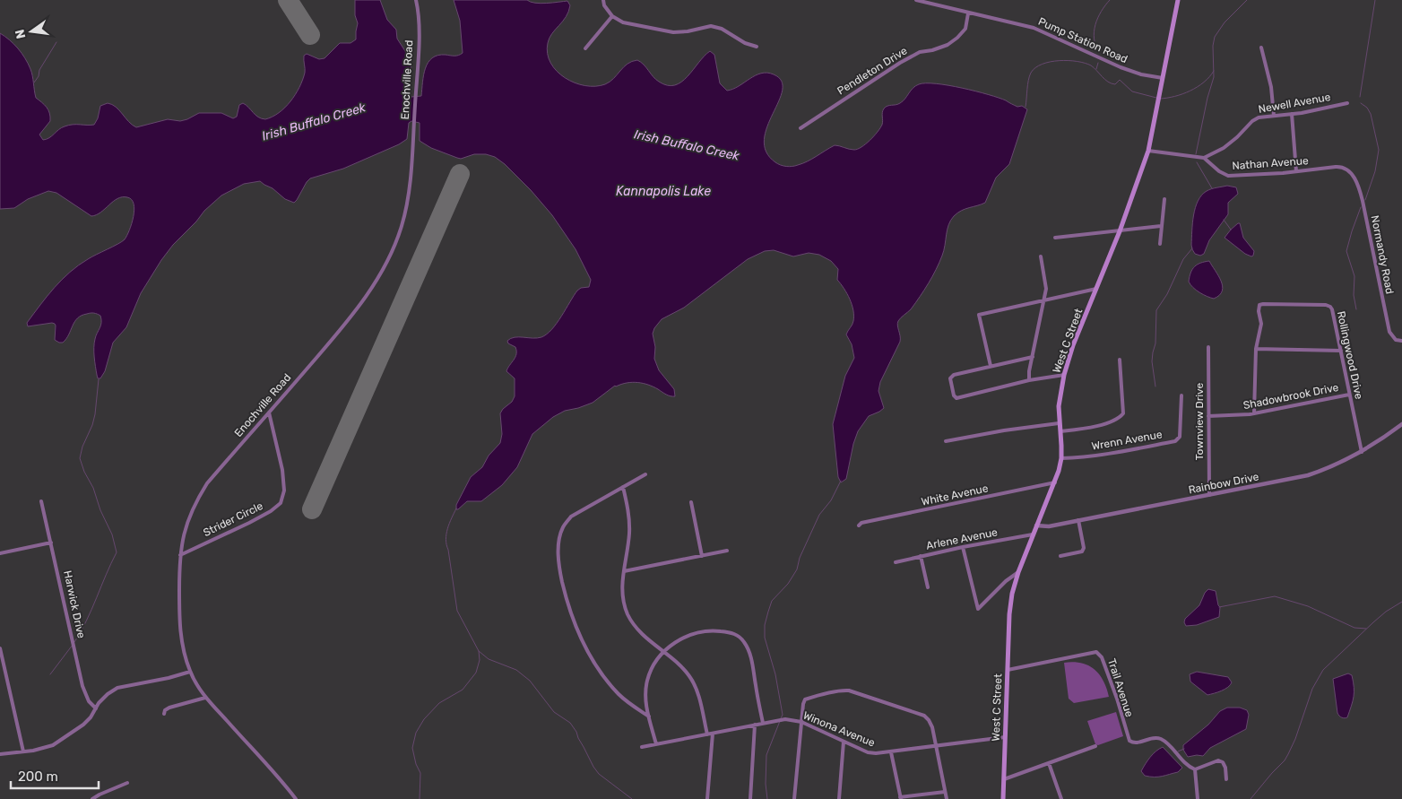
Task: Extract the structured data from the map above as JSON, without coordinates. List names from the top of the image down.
{
  "streets": {
    "main road": ["West C Street"],
    "street": [
      "Pump Station Road",
      "Pendleton Drive",
      "Enochville Road",
      "Newell Avenue",
      "Nathan Avenue",
      "Normandy Road",
      "Rollingwood Drive",
      "Shadowbrook Drive",
      "Townview Drive",
      "Wrenn Avenue",
      "Rainbow Drive",
      "White Avenue",
      "Strider Circle",
      "Arlene Avenue",
      "Harwick Drive",
      "Trail Avenue",
      "Winona Avenue"
    ]
  },
  "crossings": [
    ["Pump Station Road", "Pendleton Drive"],
    ["Pump Station Road", "West C Street"],
    ["Enochville Road", "Strider Circle"],
    ["Newell Avenue", "Nathan Avenue"],
    ["Nathan Avenue", "Normandy Road"],
    ["West C Street", "Wrenn Avenue"],
    ["West C Street", "Rainbow Drive"],
    ["West C Street", "White Avenue"],
    ["West C Street", "Arlene Avenue"],
    ["West C Street", "Trail Avenue"],
    ["West C Street", "Winona Avenue"],
    ["Rollingwood Drive", "Shadowbrook Drive"],
    ["Rollingwood Drive", "Rainbow Drive"],
    ["Shadowbrook Drive", "Townview Drive"],
    ["Townview Drive", "Rainbow Drive"]
  ],
  "water": ["Irish Buffalo Creek", "Kannapolis Lake"],
  "scale_bar": "200 m",
  "north": "left"
}
